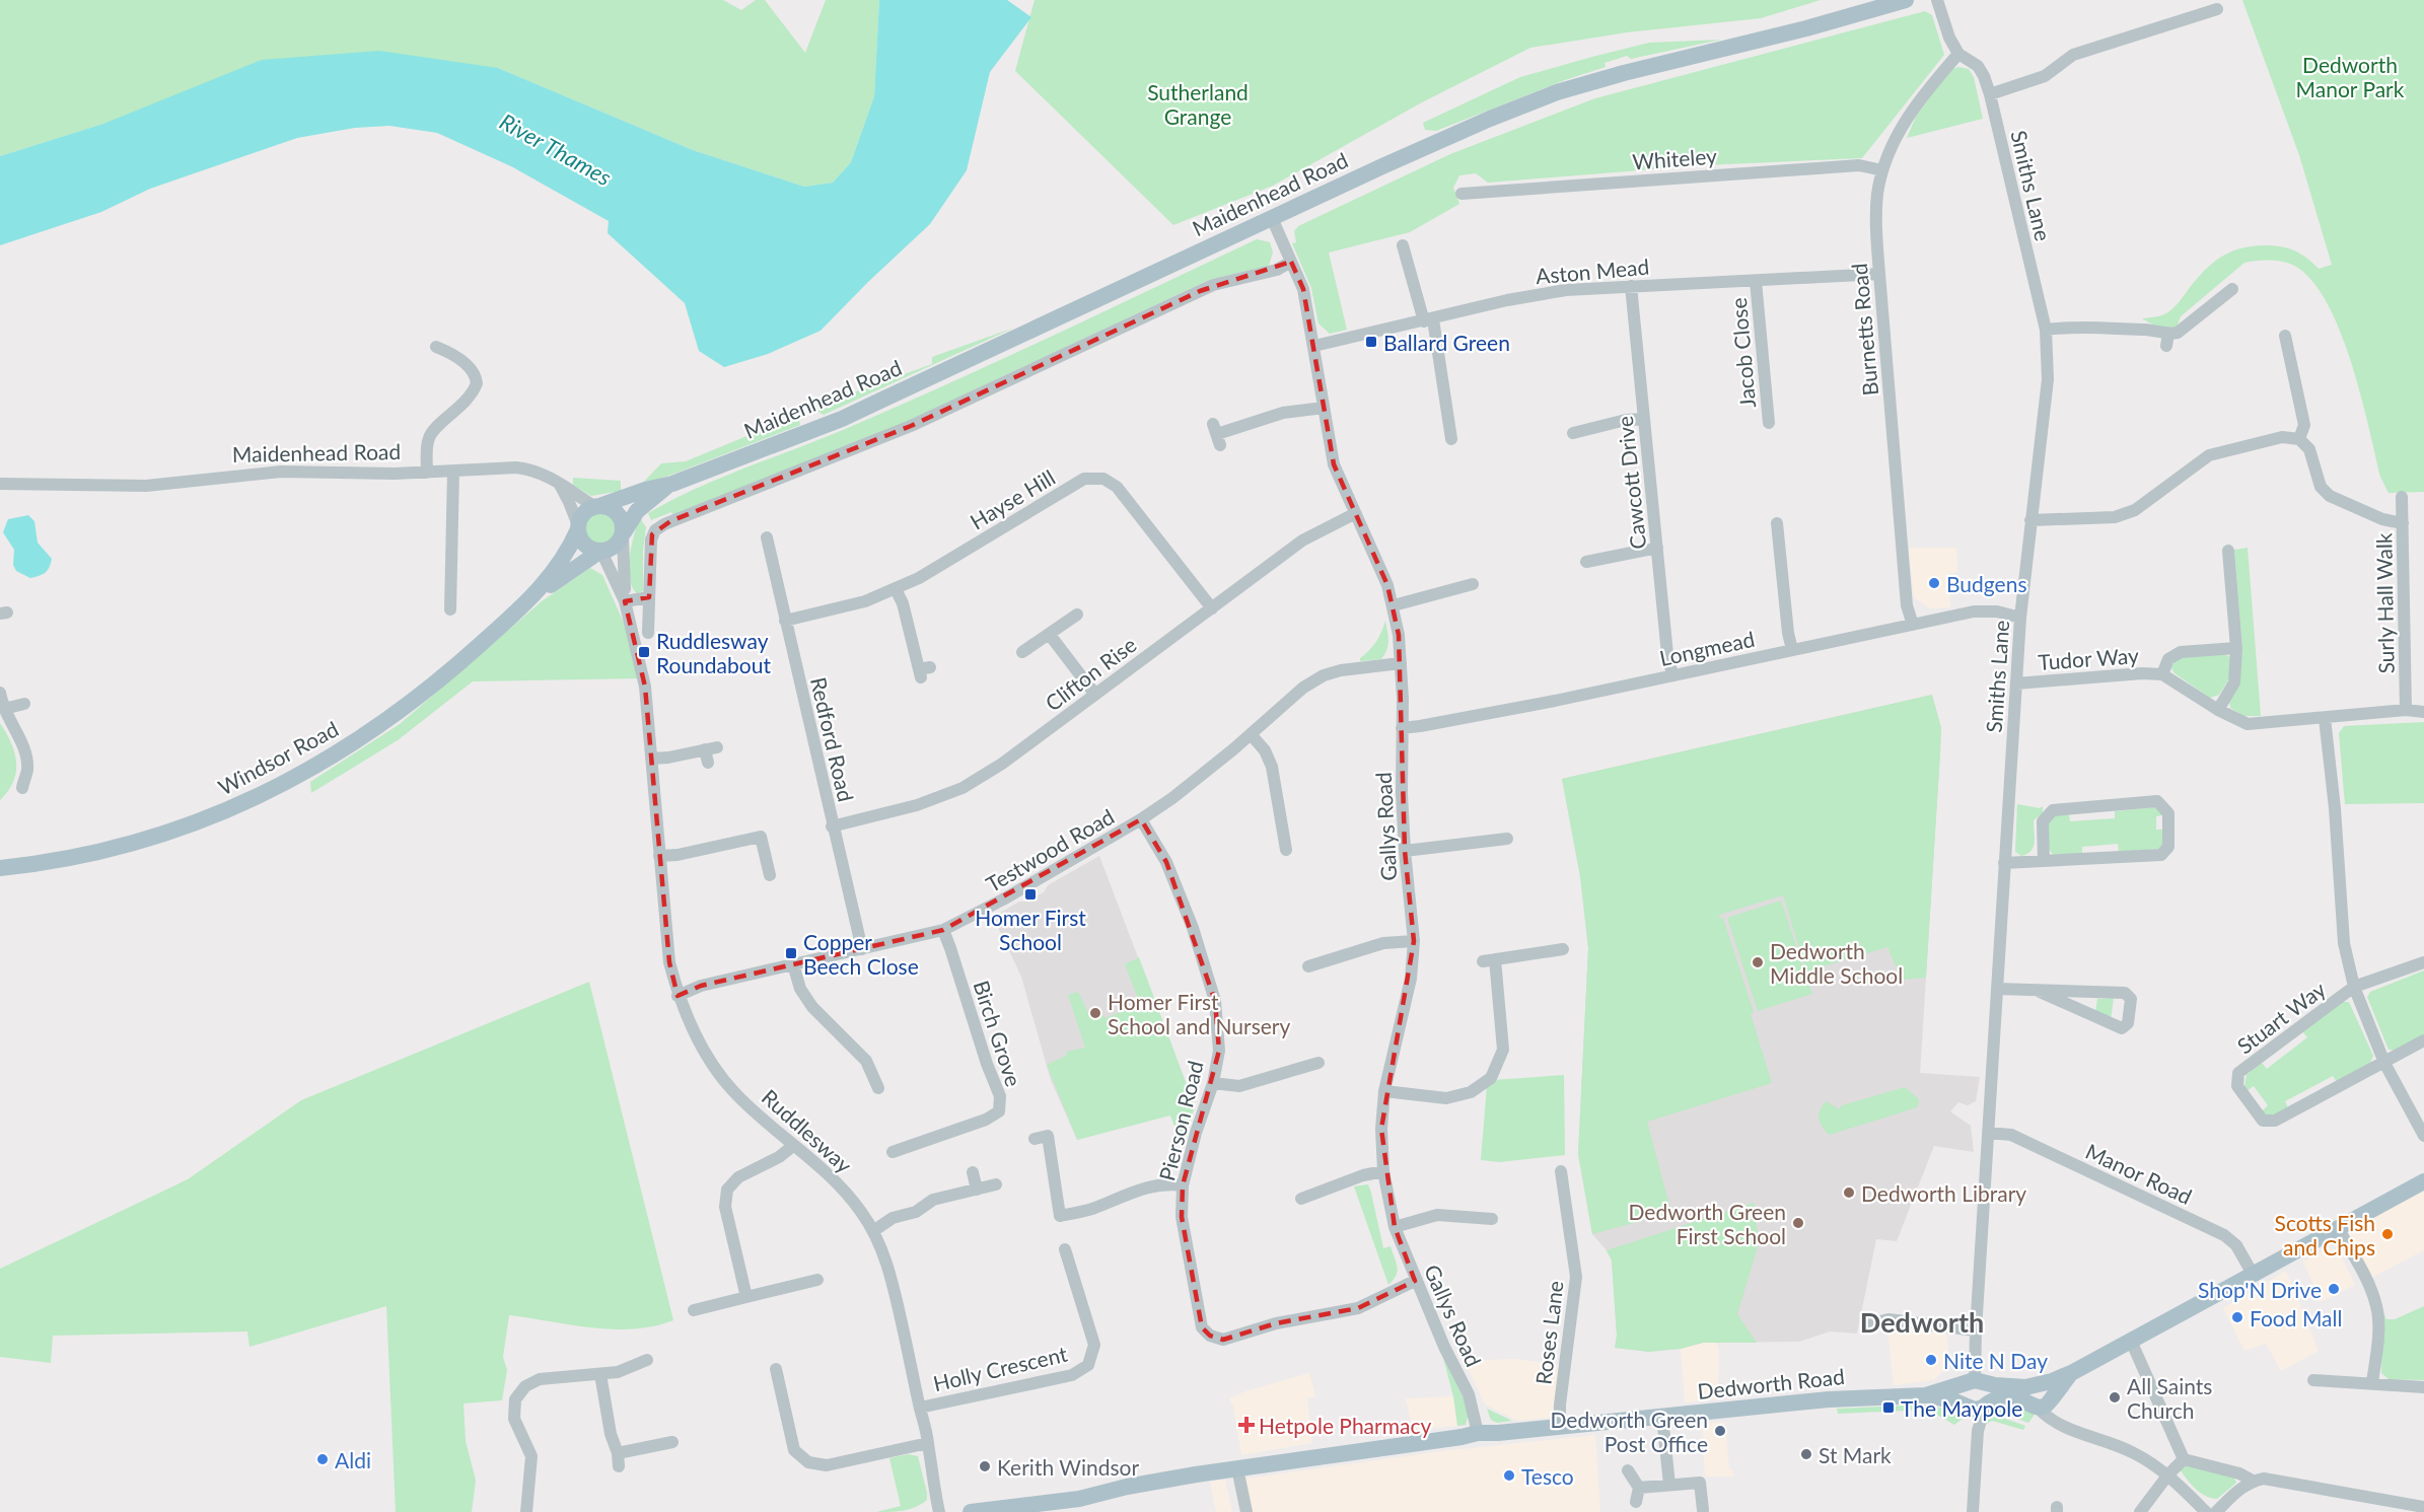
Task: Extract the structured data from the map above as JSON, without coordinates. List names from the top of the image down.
{
  "streets": {
    "main road": ["Maidenhead Road", "Windsor Road", "Dedworth Road"],
    "street": [
      "Whiteley",
      "Smiths Lane",
      "Aston Mead",
      "Burnetts Road",
      "Jacob Close",
      "Cawcott Drive",
      "Hayse Hill",
      "Surly Hall Walk",
      "Longmead",
      "Tudor Way",
      "Clifton Rise",
      "Redford Road",
      "Gallys Road",
      "Testwood Road",
      "Stuart Way",
      "Birch Grove",
      "Pierson Road",
      "Ruddlesway",
      "Manor Road",
      "Roses Lane",
      "Holly Crescent"
    ]
  },
  "crossings": [
    ["Whiteley", "Burnetts Road"],
    ["Smiths Lane", "Burnetts Road"],
    ["Smiths Lane", "Longmead"],
    ["Smiths Lane", "Tudor Way"],
    ["Smiths Lane", "Manor Road"],
    ["Smiths Lane", "Dedworth Road"],
    ["Maidenhead Road", "Windsor Road"],
    ["Maidenhead Road", "Gallys Road"],
    ["Maidenhead Road", "Ruddlesway"],
    ["Aston Mead", "Burnetts Road"],
    ["Aston Mead", "Jacob Close"],
    ["Aston Mead", "Cawcott Drive"],
    ["Aston Mead", "Gallys Road"],
    ["Burnetts Road", "Longmead"],
    ["Cawcott Drive", "Longmead"],
    ["Hayse Hill", "Clifton Rise"],
    ["Hayse Hill", "Redford Road"],
    ["Longmead", "Gallys Road"],
    ["Tudor Way", "Stuart Way"],
    ["Clifton Rise", "Redford Road"],
    ["Clifton Rise", "Gallys Road"],
    ["Redford Road", "Testwood Road"],
    ["Windsor Road", "Ruddlesway"],
    ["Gallys Road", "Testwood Road"],
    ["Gallys Road", "Pierson Road"],
    ["Gallys Road", "Dedworth Road"],
    ["Testwood Road", "Birch Grove"],
    ["Testwood Road", "Pierson Road"],
    ["Testwood Road", "Ruddlesway"],
    ["Ruddlesway", "Holly Crescent"],
    ["Manor Road", "Dedworth Road"],
    ["Roses Lane", "Dedworth Road"]
  ],
  "districts": ["Dedworth"],
  "water": ["River Thames"],
  "parks": ["Dedworth Manor Park", "Sutherland Grange"],
  "places": {
    "transit": [
      "Ballard Green",
      "Ruddlesway Roundabout",
      "Homer First School",
      "Copper Beech Close",
      "The Maypole"
    ],
    "other": [
      "Budgens",
      "Dedworth Middle School",
      "Homer First School and Nursery",
      "Dedworth Library",
      "Dedworth Green First School",
      "Scotts Fish and Chips",
      "Shop'N Drive",
      "Food Mall",
      "Nite N Day",
      "All Saints Church",
      "Dedworth Green Post Office",
      "St Mark",
      "Aldi",
      "Kerith Windsor",
      "Tesco"
    ],
    "health": ["Hetpole Pharmacy"]
  }
}
